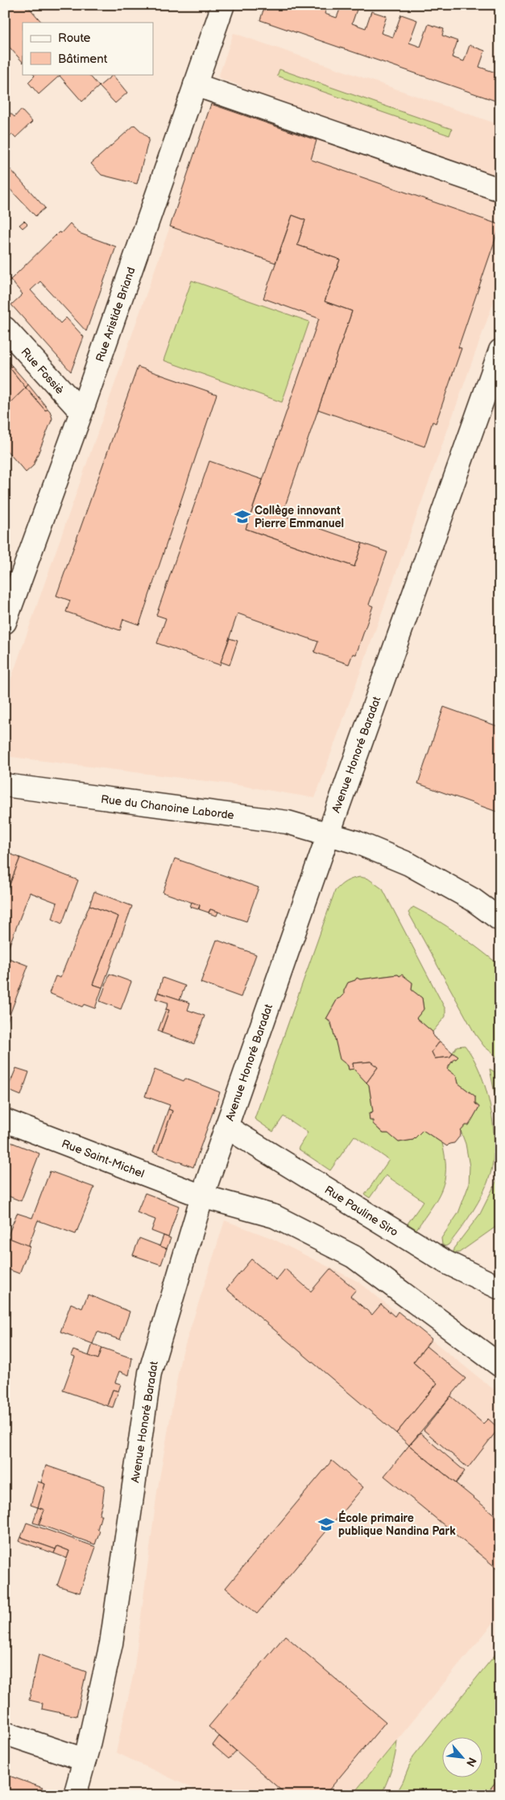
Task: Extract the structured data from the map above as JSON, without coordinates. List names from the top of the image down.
{
  "streets": {
    "street": [
      "Rue Aristide Briand",
      "Rue Fossiè",
      "Avenue Honoré Baradat",
      "Rue du Chanoine Laborde",
      "Rue Saint-Michel",
      "Rue Pauline Siro"
    ]
  },
  "crossings": [
    ["Rue Aristide Briand", "Rue Fossiè"],
    ["Avenue Honoré Baradat", "Rue du Chanoine Laborde"],
    ["Avenue Honoré Baradat", "Rue Saint-Michel"],
    ["Avenue Honoré Baradat", "Rue Pauline Siro"]
  ],
  "places": {
    "school or university": ["Collège innovant Pierre Emmanuel", "École primaire publique Nandina Park"]
  },
  "legend": ["Route", "Bâtiment"],
  "north": "bottom right"
}
